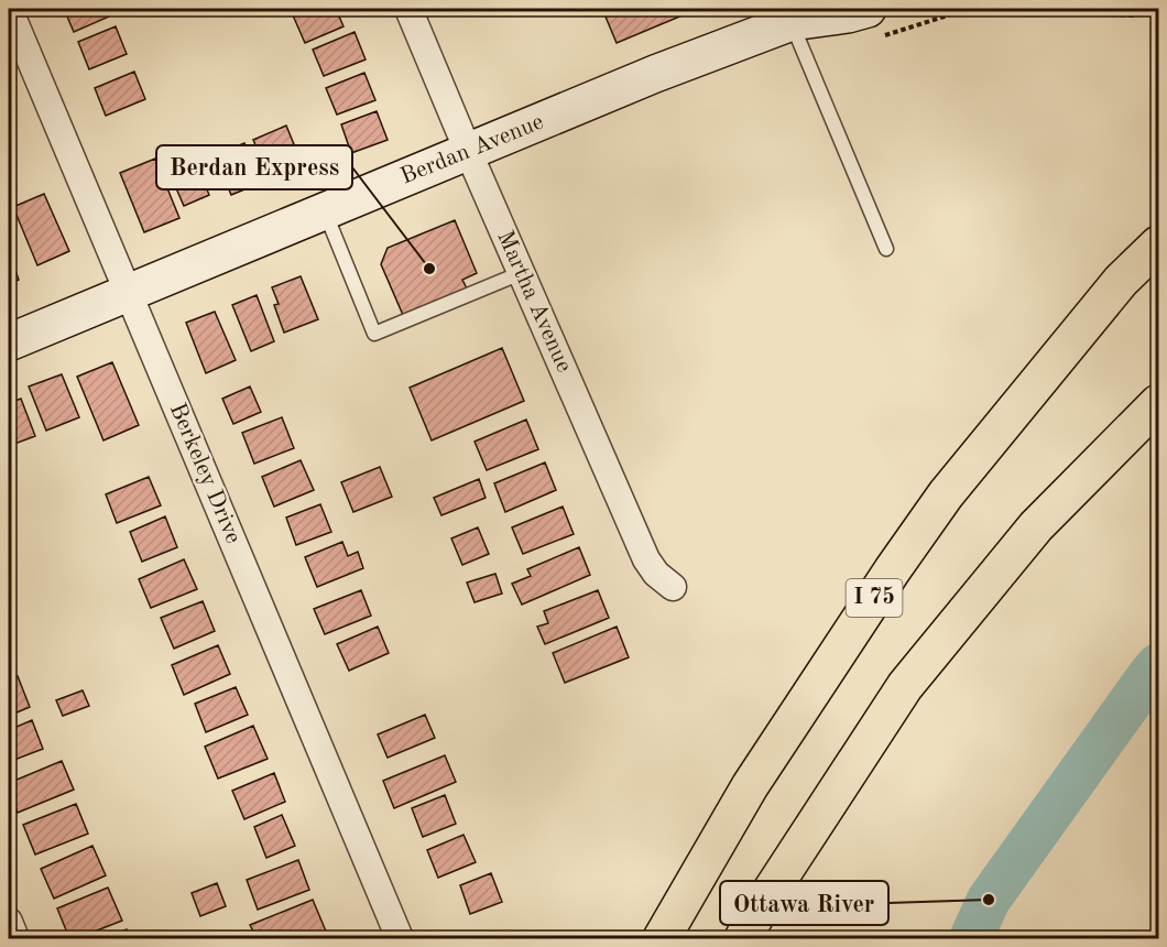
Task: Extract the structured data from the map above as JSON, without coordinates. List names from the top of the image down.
{
  "streets": {
    "highway": ["I 75"],
    "main road": ["Berdan Avenue"],
    "street": ["Martha Avenue", "Berkeley Drive"]
  },
  "crossings": [
    ["Berdan Avenue", "Martha Avenue"],
    ["Berdan Avenue", "Berkeley Drive"]
  ],
  "places": ["Berdan Express", "Ottawa River"]
}
